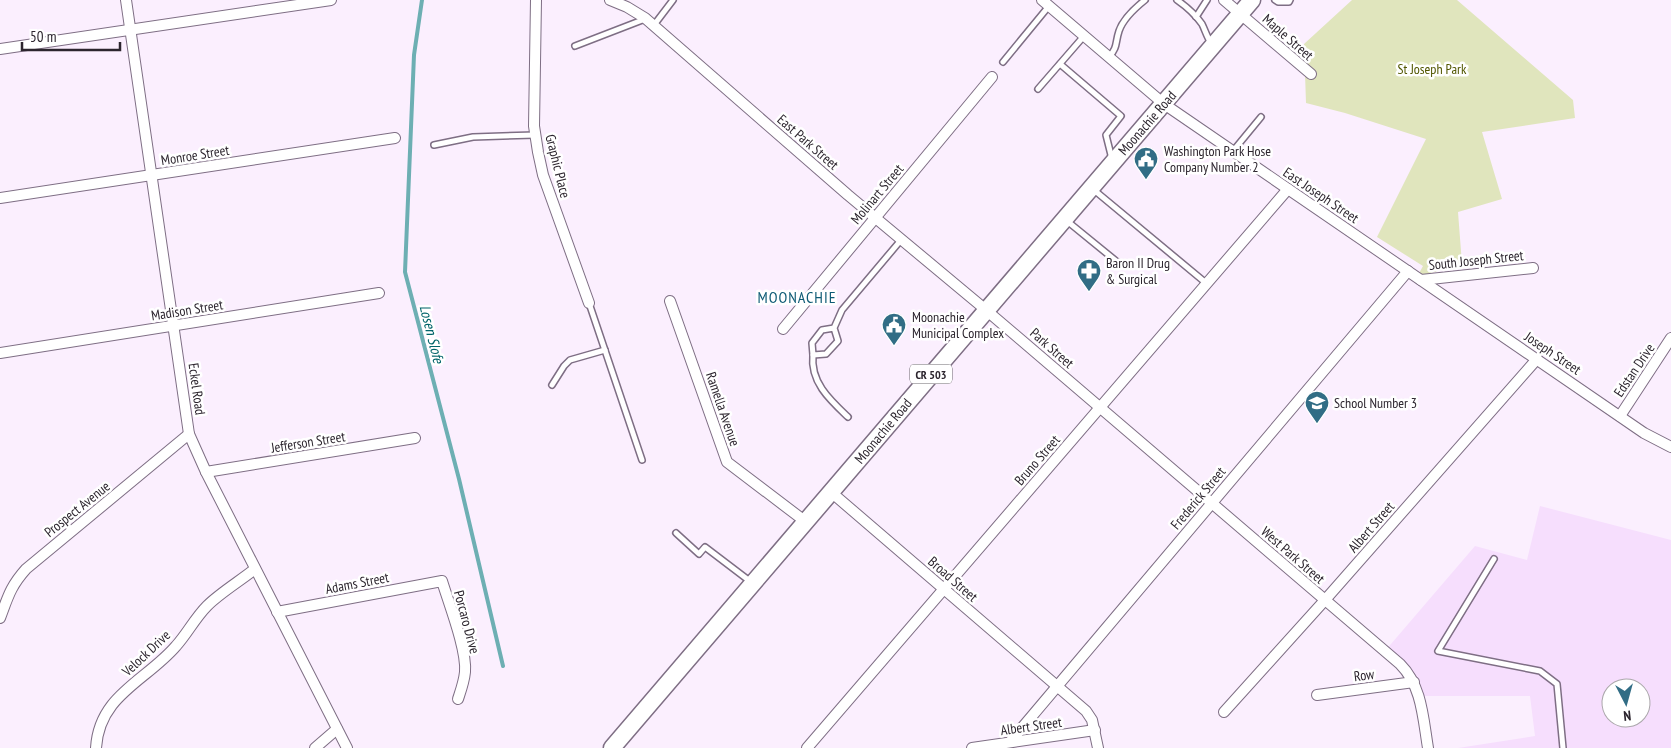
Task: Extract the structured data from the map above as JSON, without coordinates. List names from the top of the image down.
{
  "streets": {
    "main road": ["Moonachie Road", "CR 503"],
    "street": [
      "Maple Street",
      "East Park Street",
      "Monroe Street",
      "Graphic Place",
      "Molinart Street",
      "East Joseph Street",
      "South Joseph Street",
      "Madison Street",
      "Park Street",
      "Joseph Street",
      "Edstan Drive",
      "Eckel Road",
      "Ramella Avenue",
      "Jefferson Street",
      "Bruno Street",
      "Frederick Street",
      "Prospect Avenue",
      "Albert Street",
      "West Park Street",
      "Broad Street",
      "Adams Street",
      "Porcaro Drive",
      "Velock Drive",
      "Row"
    ]
  },
  "crossings": [
    ["Maple Street", "Moonachie Road"],
    ["Moonachie Road", "East Park Street"],
    ["Moonachie Road", "East Joseph Street"],
    ["Moonachie Road", "Park Street"],
    ["Moonachie Road", "Ramella Avenue"],
    ["Moonachie Road", "Broad Street"],
    ["East Park Street", "Molinart Street"],
    ["East Park Street", "Park Street"],
    ["Monroe Street", "Eckel Road"],
    ["East Joseph Street", "South Joseph Street"],
    ["East Joseph Street", "Joseph Street"],
    ["East Joseph Street", "Bruno Street"],
    ["East Joseph Street", "Frederick Street"],
    ["South Joseph Street", "Joseph Street"],
    ["Madison Street", "Eckel Road"],
    ["Park Street", "Bruno Street"],
    ["Park Street", "West Park Street"],
    ["Joseph Street", "Edstan Drive"],
    ["Joseph Street", "Albert Street"],
    ["Eckel Road", "Jefferson Street"],
    ["Eckel Road", "Prospect Avenue"],
    ["Eckel Road", "Adams Street"],
    ["Eckel Road", "Velock Drive"],
    ["Bruno Street", "West Park Street"],
    ["Bruno Street", "Broad Street"],
    ["Frederick Street", "Albert Street"],
    ["Frederick Street", "West Park Street"],
    ["Frederick Street", "Broad Street"],
    ["Albert Street", "West Park Street"],
    ["Albert Street", "Broad Street"],
    ["West Park Street", "Row"],
    ["Adams Street", "Porcaro Drive"]
  ],
  "districts": ["MOONACHIE"],
  "water": ["Losen Slofe"],
  "parks": ["St Joseph Park"],
  "places": {
    "public building": ["Washington Park Hose Company Number 2", "Moonachie Municipal Complex"],
    "pharmacy": ["Baron II Drug & Surgical"],
    "school or university": ["School Number 3"]
  },
  "scale_bar": "50 m",
  "north": "bottom"
}
